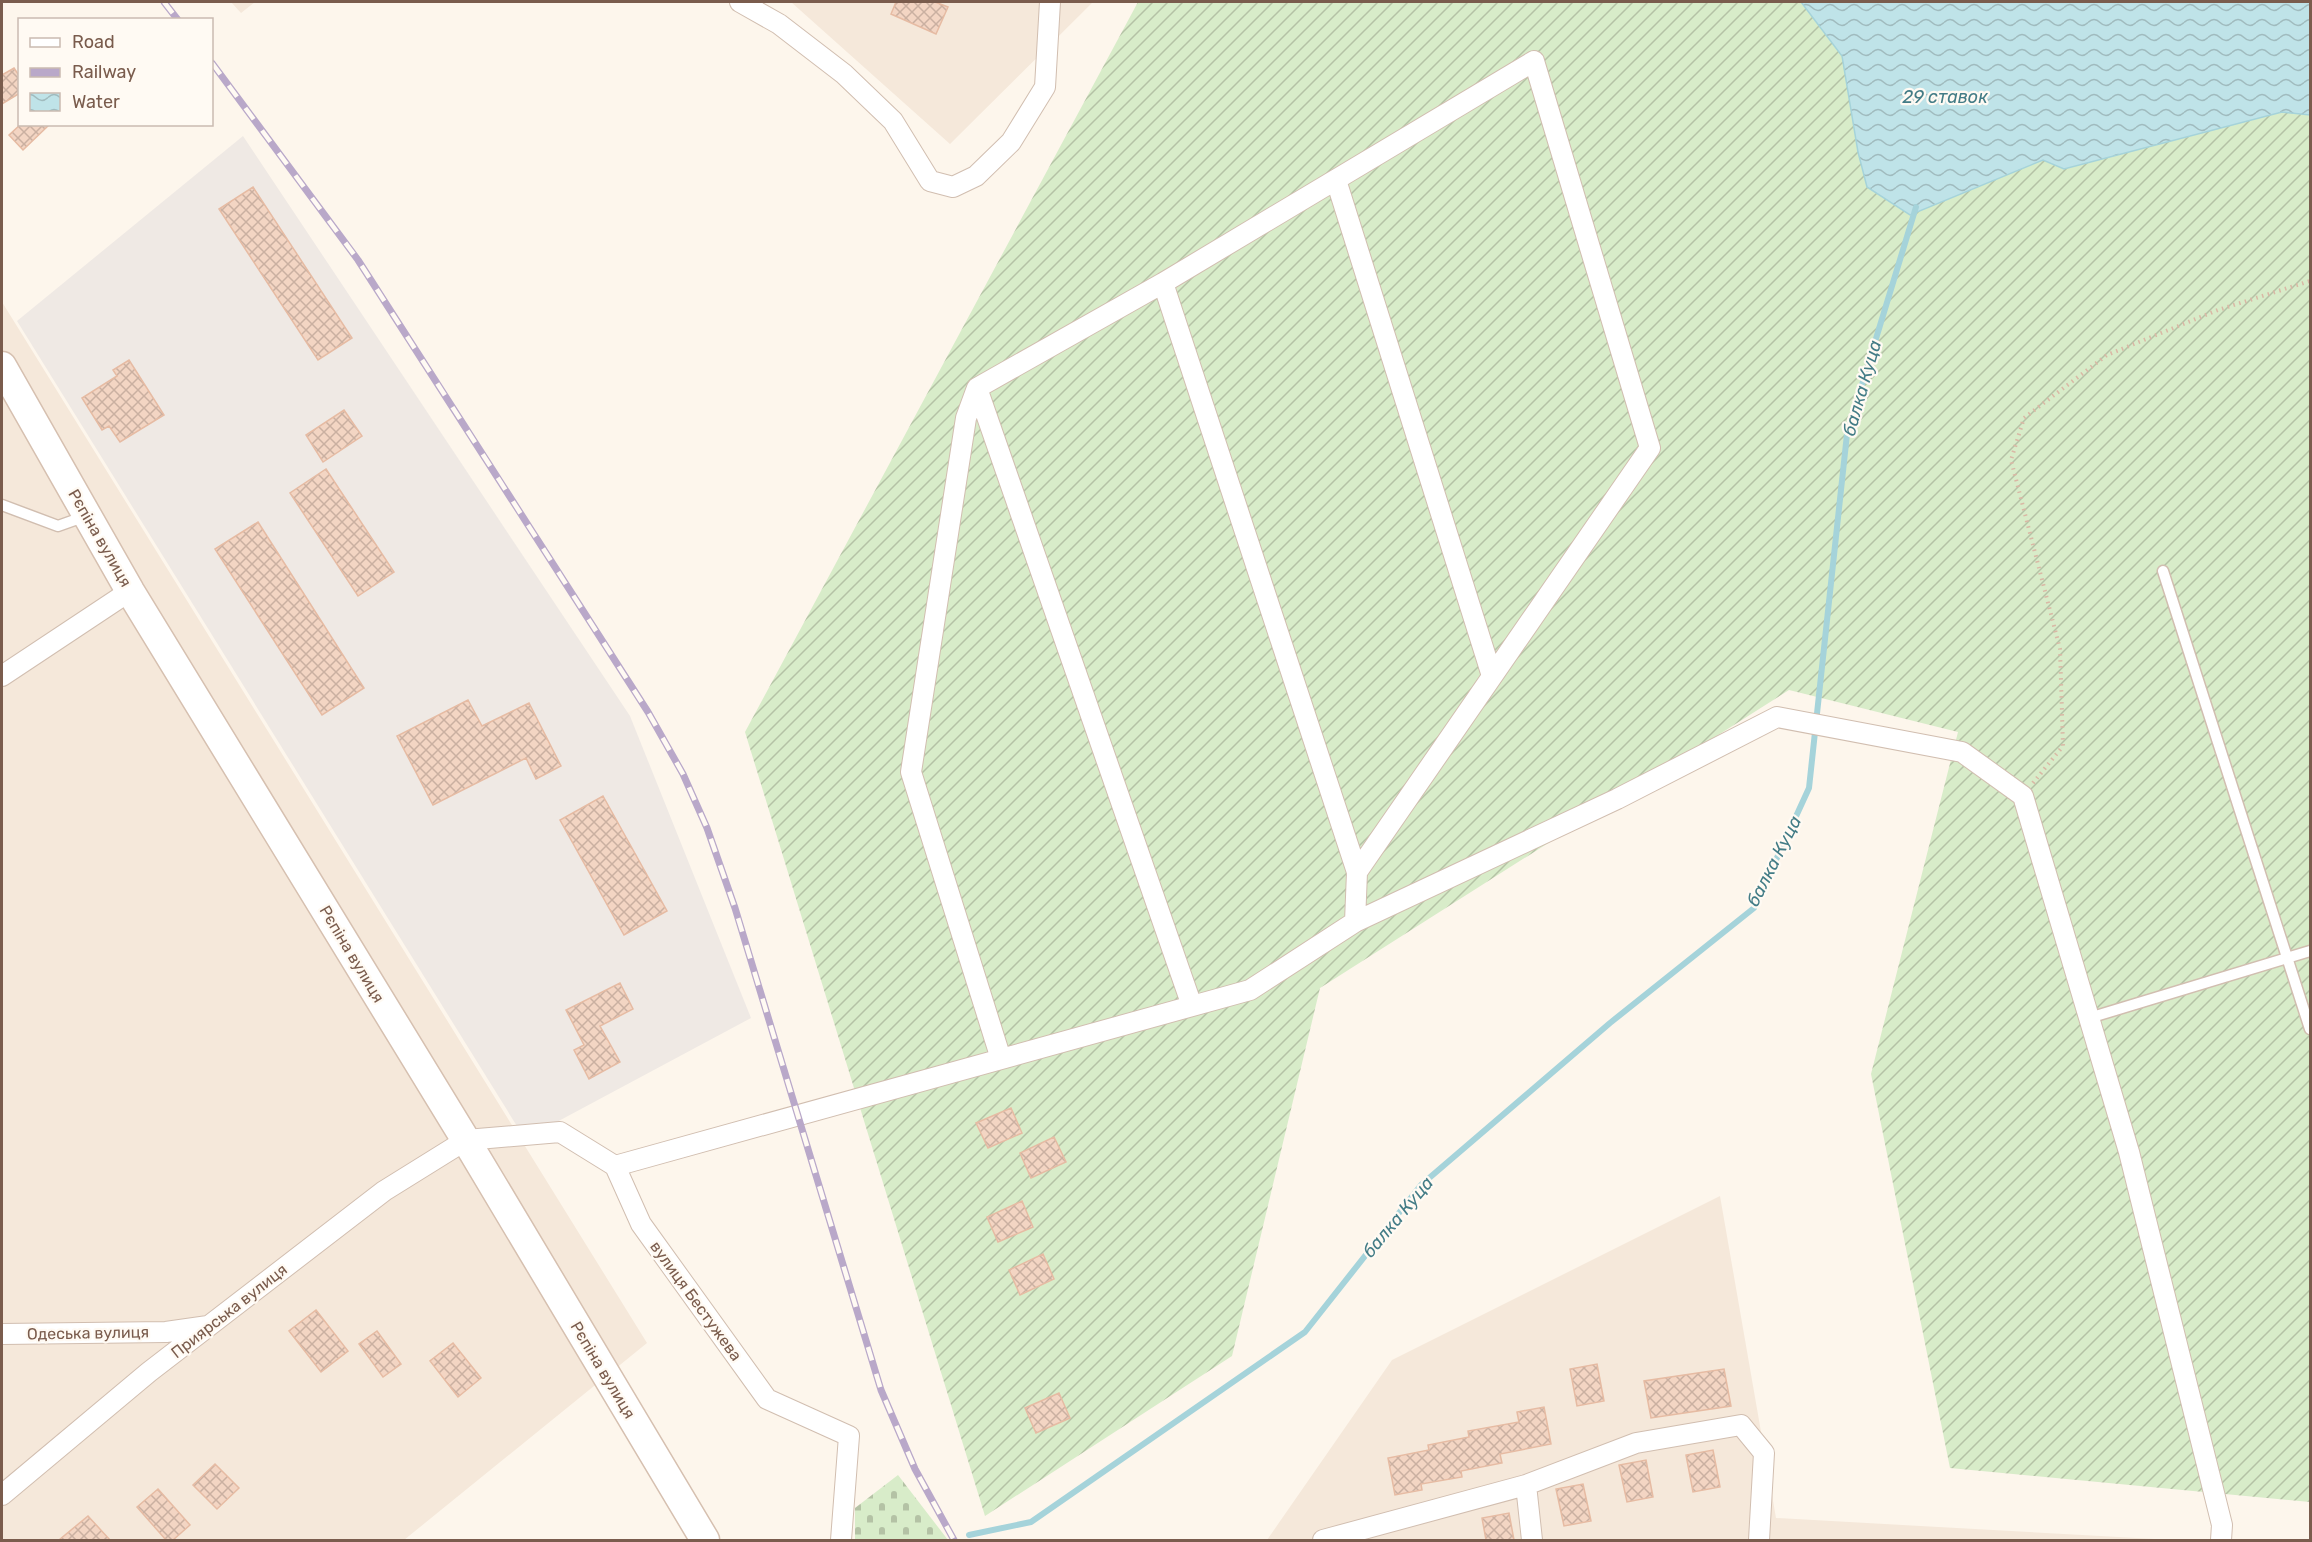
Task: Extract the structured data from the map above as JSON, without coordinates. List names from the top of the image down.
{
  "streets": {
    "street": [
      "Рєпіна вулиця",
      "вулиця Бестужева",
      "Приярська вулиця",
      "Одеська вулиця"
    ]
  },
  "crossings": [
    ["Рєпіна вулиця", "Приярська вулиця"],
    ["Приярська вулиця", "Одеська вулиця"]
  ],
  "water": ["29 ставок", "балка Куца"],
  "legend": ["Road", "Railway", "Water"]
}
